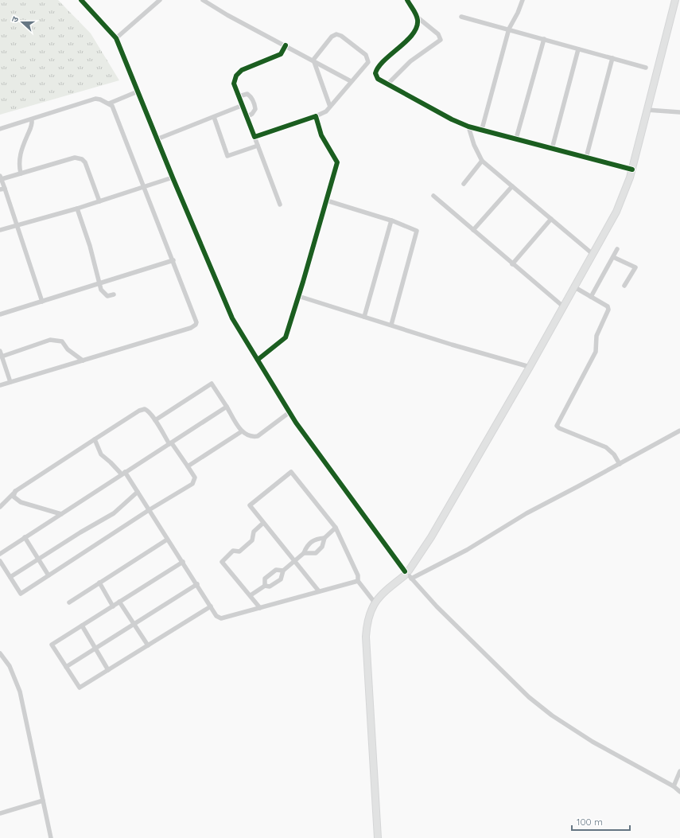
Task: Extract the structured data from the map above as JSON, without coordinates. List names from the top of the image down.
{
  "scale_bar": "100 m",
  "north": "left"
}
